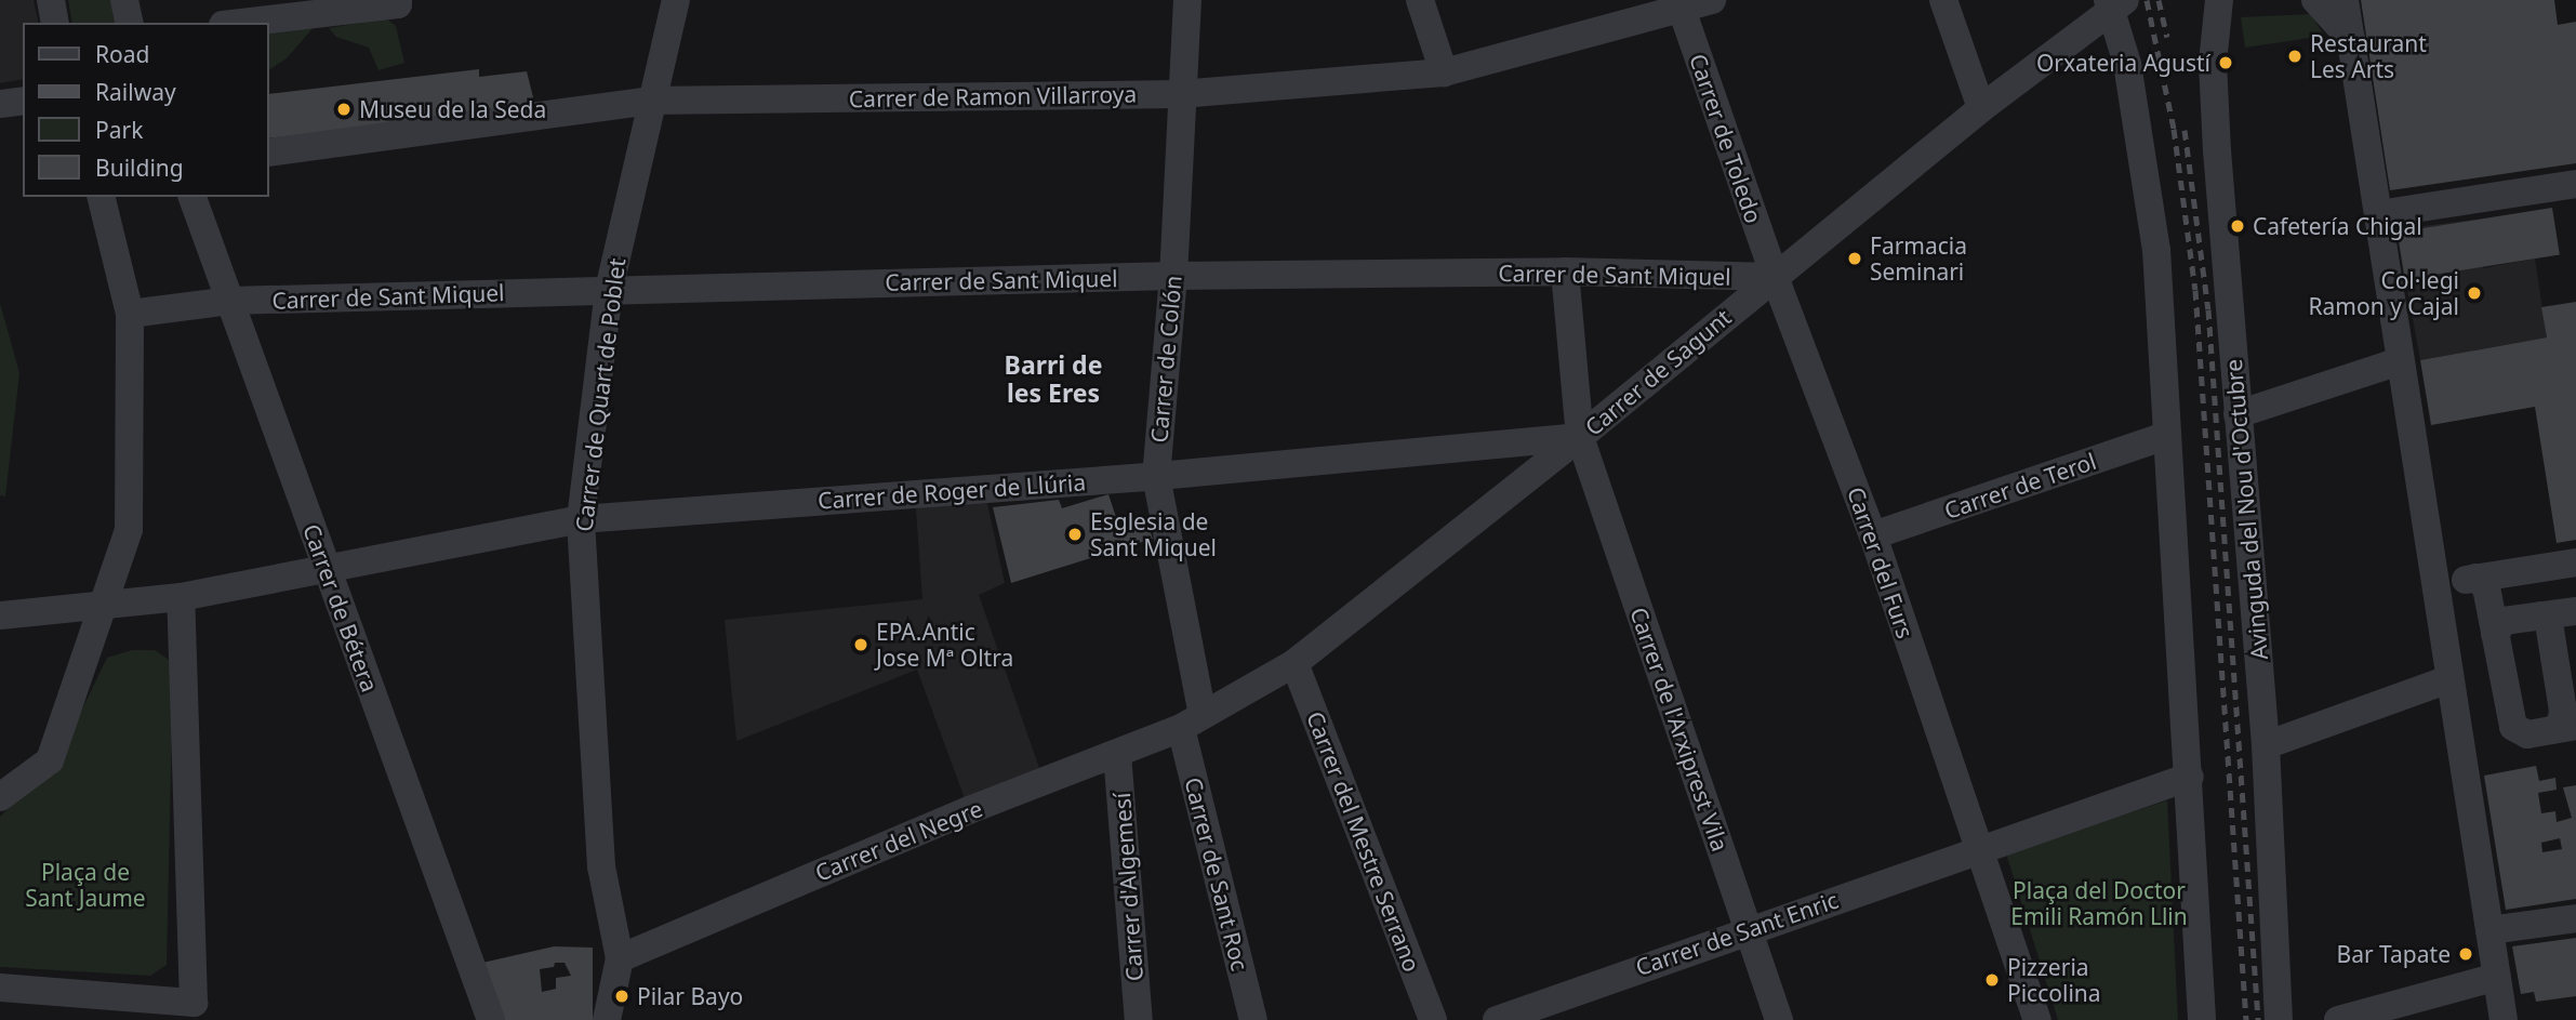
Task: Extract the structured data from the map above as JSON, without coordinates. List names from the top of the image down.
{
  "streets": {
    "street": [
      "Carrer de Ramon Villarroya",
      "Carrer de Toledo",
      "Carrer de Sant Miquel",
      "Carrer de Colón",
      "Carrer de Sagunt",
      "Carrer de Quart de Poblet",
      "Carrer de Terol",
      "Carrer de Roger de Llúria",
      "Avinguda del Nou d'Octubre",
      "Carrer del Furs",
      "Carrer de Bétera",
      "Carrer de l'Arxiprest Vila",
      "Carrer del Negre",
      "Carrer del Mestre Serrano",
      "Carrer de Sant Roc",
      "Carrer d'Algemesí",
      "Carrer de Sant Enric"
    ]
  },
  "crossings": [
    ["Carrer de Ramon Villarroya", "Carrer de Toledo"],
    ["Carrer de Ramon Villarroya", "Carrer de Colón"],
    ["Carrer de Ramon Villarroya", "Carrer de Quart de Poblet"],
    ["Carrer de Toledo", "Carrer de Sant Miquel"],
    ["Carrer de Toledo", "Carrer de Sagunt"],
    ["Carrer de Toledo", "Carrer del Furs"],
    ["Carrer de Sant Miquel", "Carrer de Colón"],
    ["Carrer de Sant Miquel", "Carrer de Sagunt"],
    ["Carrer de Sant Miquel", "Carrer de Quart de Poblet"],
    ["Carrer de Sant Miquel", "Carrer del Furs"],
    ["Carrer de Sant Miquel", "Carrer de Bétera"],
    ["Carrer de Sant Miquel", "Carrer de l'Arxiprest Vila"],
    ["Carrer de Colón", "Carrer de Sagunt"],
    ["Carrer de Colón", "Carrer de Roger de Llúria"],
    ["Carrer de Colón", "Carrer del Negre"],
    ["Carrer de Colón", "Carrer de Sant Roc"],
    ["Carrer de Sagunt", "Carrer de Roger de Llúria"],
    ["Carrer de Sagunt", "Carrer del Furs"],
    ["Carrer de Sagunt", "Carrer de l'Arxiprest Vila"],
    ["Carrer de Sagunt", "Carrer del Negre"],
    ["Carrer de Sagunt", "Carrer del Mestre Serrano"],
    ["Carrer de Sagunt", "Carrer de Sant Roc"],
    ["Carrer de Quart de Poblet", "Carrer de Roger de Llúria"],
    ["Carrer de Quart de Poblet", "Carrer del Negre"],
    ["Carrer de Terol", "Carrer del Furs"],
    ["Carrer de Roger de Llúria", "Carrer de Bétera"],
    ["Carrer de Roger de Llúria", "Carrer de l'Arxiprest Vila"],
    ["Carrer del Furs", "Carrer de Sant Enric"],
    ["Carrer de l'Arxiprest Vila", "Carrer de Sant Enric"],
    ["Carrer del Negre", "Carrer de Sant Roc"],
    ["Carrer del Negre", "Carrer d'Algemesí"]
  ],
  "districts": ["Barri de les Eres"],
  "parks": ["Plaça de Sant Jaume", "Plaça del Doctor Emili Ramón Llin"],
  "places": [
    "Restaurant Les Arts",
    "Orxateria Agustí",
    "Museu de la Seda",
    "Cafetería Chigal",
    "Farmacia Seminari",
    "Col·legi Ramon y Cajal",
    "Esglesia de Sant Miquel",
    "EPA.Antic Jose Mª Oltra",
    "Bar Tapate",
    "Pizzeria Piccolina",
    "Pilar Bayo"
  ],
  "legend": [
    "Road",
    "Railway",
    "Park",
    "Building"
  ]
}
